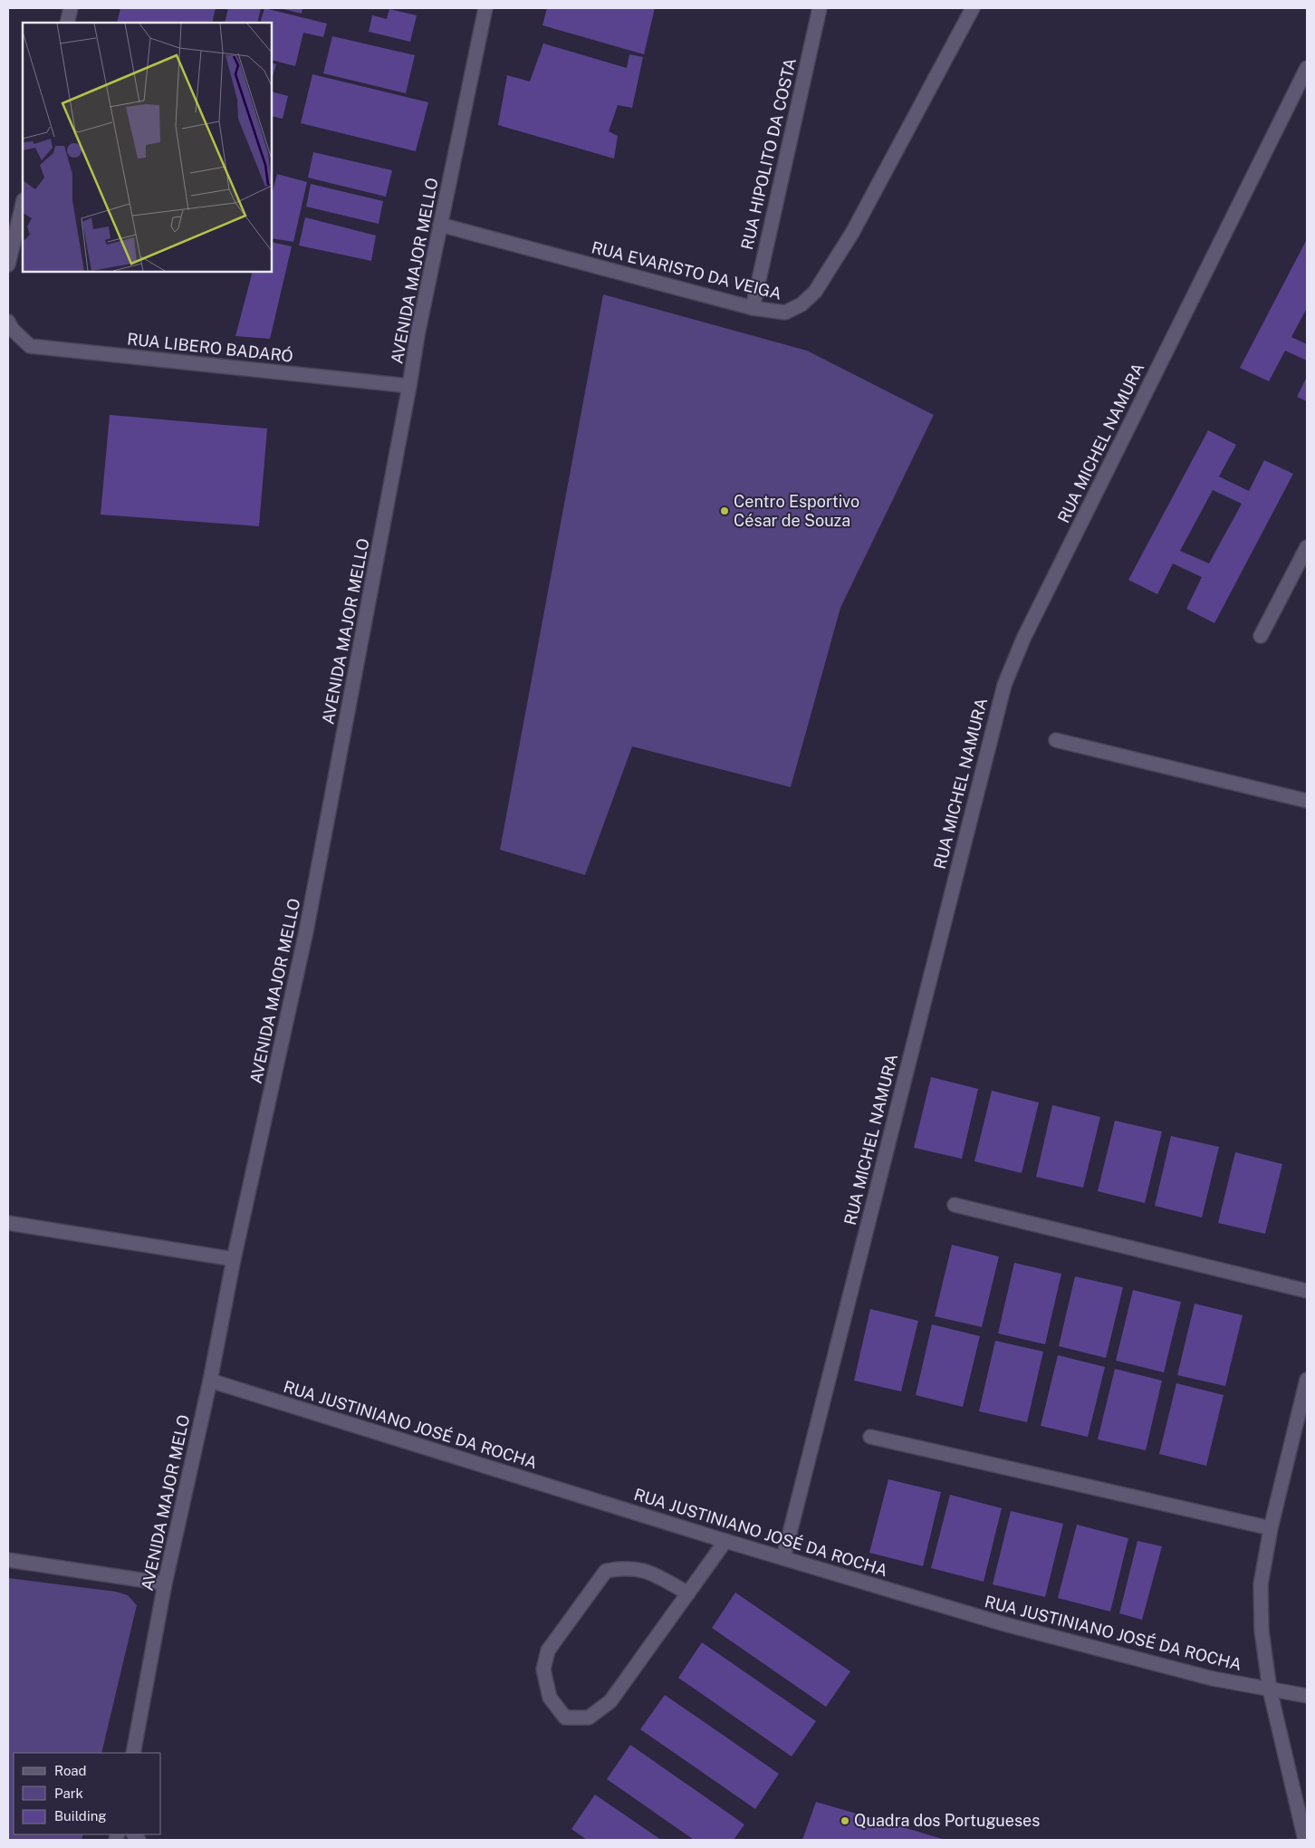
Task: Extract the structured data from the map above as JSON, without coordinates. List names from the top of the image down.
{
  "streets": {
    "street": [
      "RUA HIPOLITO DA COSTA",
      "AVENIDA MAJOR MELLO",
      "RUA EVARISTO DA VEIGA",
      "RUA LIBERO BADARÓ",
      "RUA MICHEL NAMURA",
      "RUA JUSTINIANO JOSÉ DA ROCHA",
      "AVENIDA MAJOR MELO"
    ]
  },
  "crossings": [
    ["RUA HIPOLITO DA COSTA", "RUA EVARISTO DA VEIGA"],
    ["AVENIDA MAJOR MELLO", "RUA EVARISTO DA VEIGA"],
    ["AVENIDA MAJOR MELLO", "RUA LIBERO BADARÓ"],
    ["AVENIDA MAJOR MELLO", "AVENIDA MAJOR MELO"],
    ["RUA MICHEL NAMURA", "RUA JUSTINIANO JOSÉ DA ROCHA"],
    ["RUA JUSTINIANO JOSÉ DA ROCHA", "AVENIDA MAJOR MELO"]
  ],
  "places": ["Centro Esportivo César de Souza", "Quadra dos Portugueses"],
  "legend": ["Road", "Park", "Building"]
}
